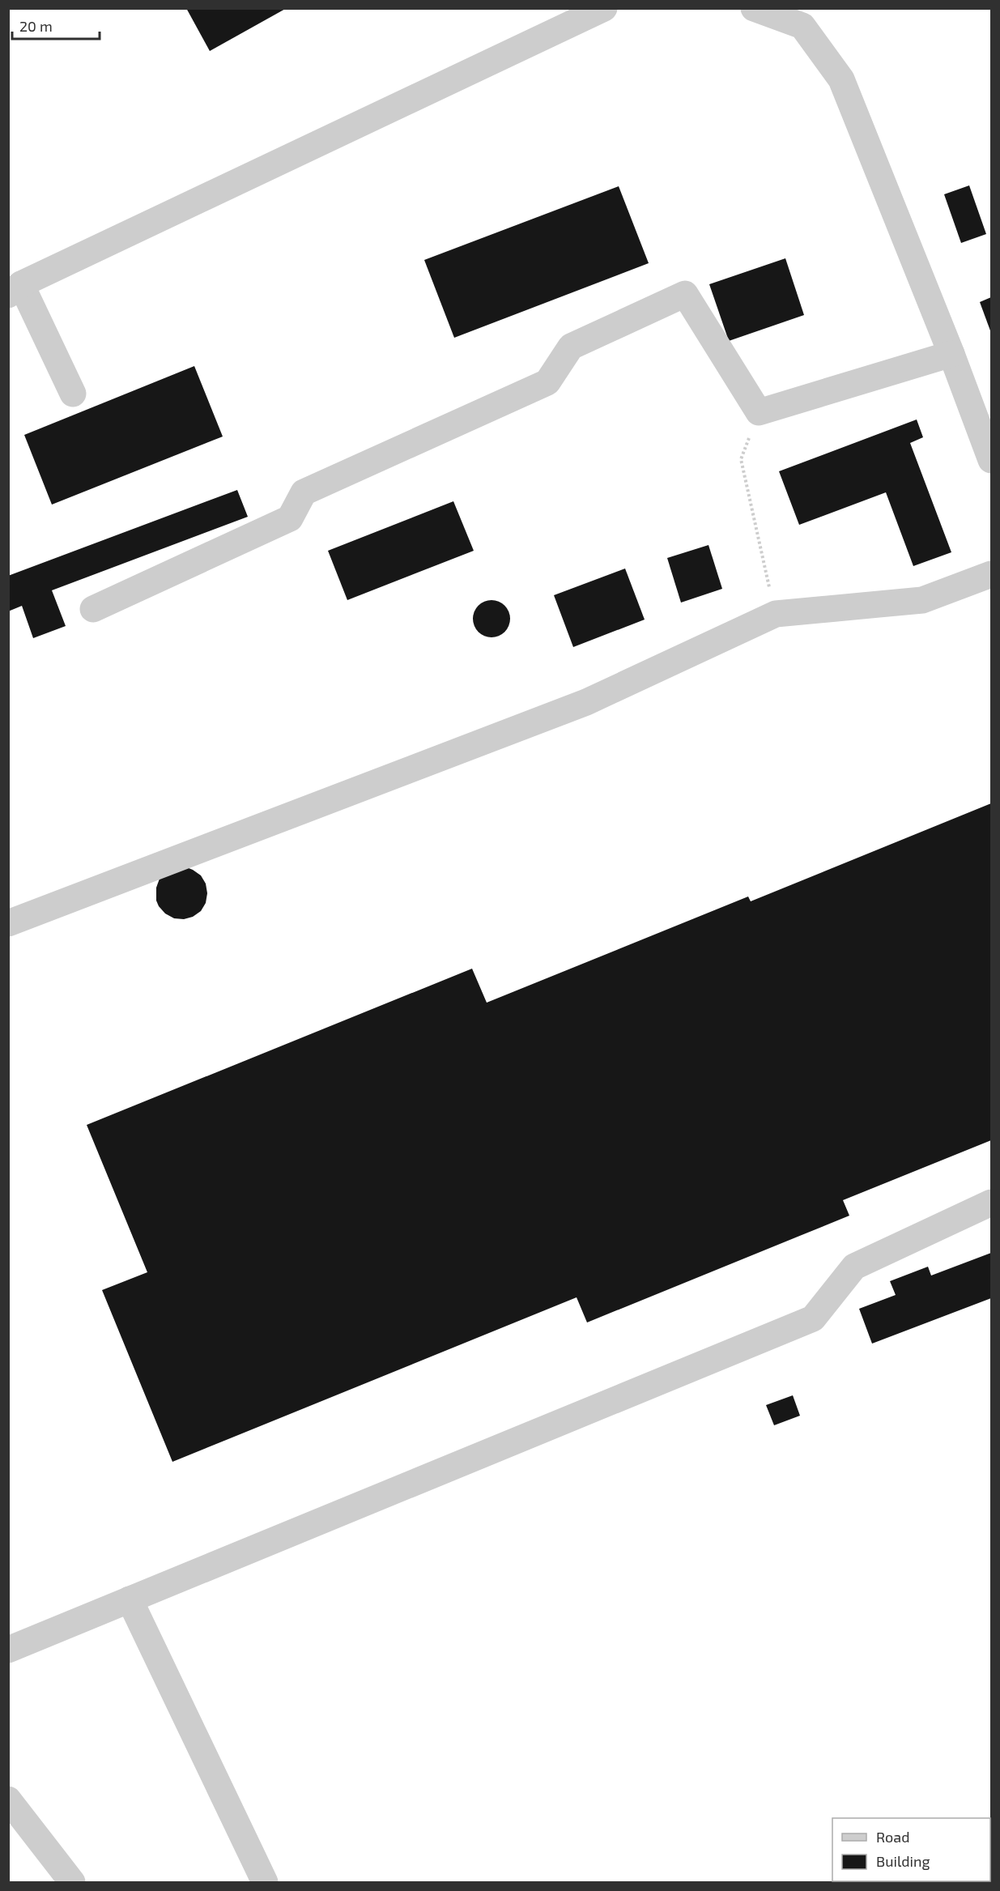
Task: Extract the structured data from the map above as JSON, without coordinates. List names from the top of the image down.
{
  "legend": ["Road", "Building"],
  "scale_bar": "20 m"
}
